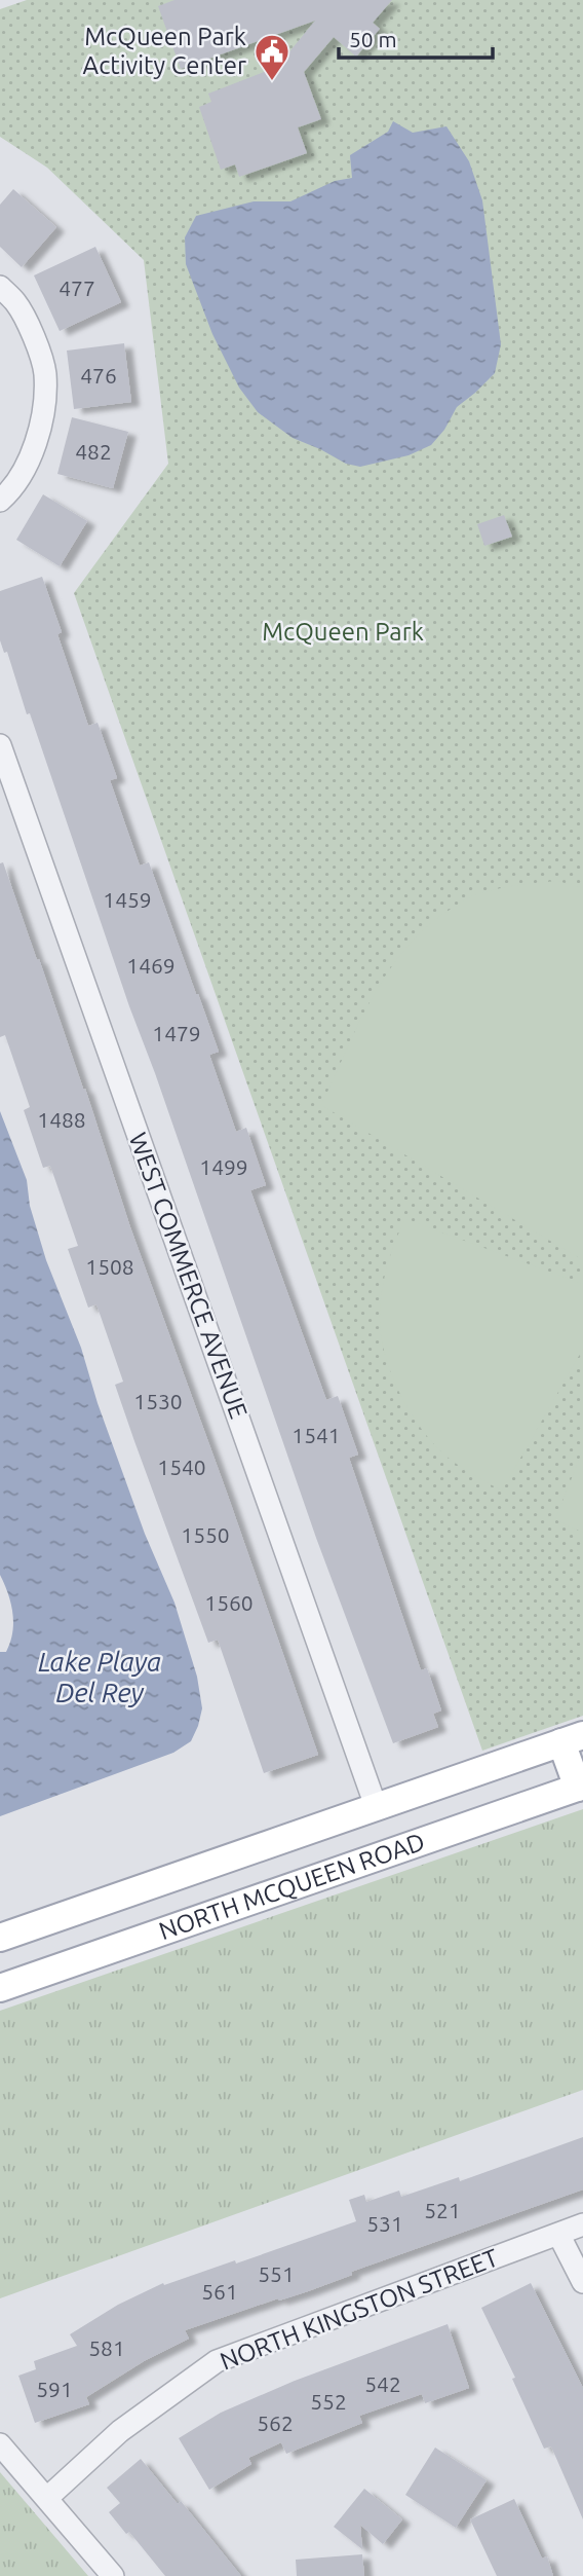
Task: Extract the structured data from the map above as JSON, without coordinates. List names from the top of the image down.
{
  "streets": {
    "main road": ["NORTH MCQUEEN ROAD"],
    "street": ["WEST COMMERCE AVENUE", "NORTH KINGSTON STREET"]
  },
  "crossings": [
    ["WEST COMMERCE AVENUE", "NORTH MCQUEEN ROAD"]
  ],
  "water": ["Lake Playa Del Rey"],
  "parks": ["McQueen Park"],
  "places": {
    "public building": ["McQueen Park Activity Center"]
  },
  "house_numbers": [
    "477",
    "476",
    "482",
    "1459",
    "1469",
    "1479",
    "1488",
    "1499",
    "1508",
    "1530",
    "1541",
    "1540",
    "1550",
    "1560",
    "521",
    "531",
    "551",
    "561",
    "581",
    "542",
    "591",
    "552",
    "562"
  ],
  "scale_bar": "50 m"
}
